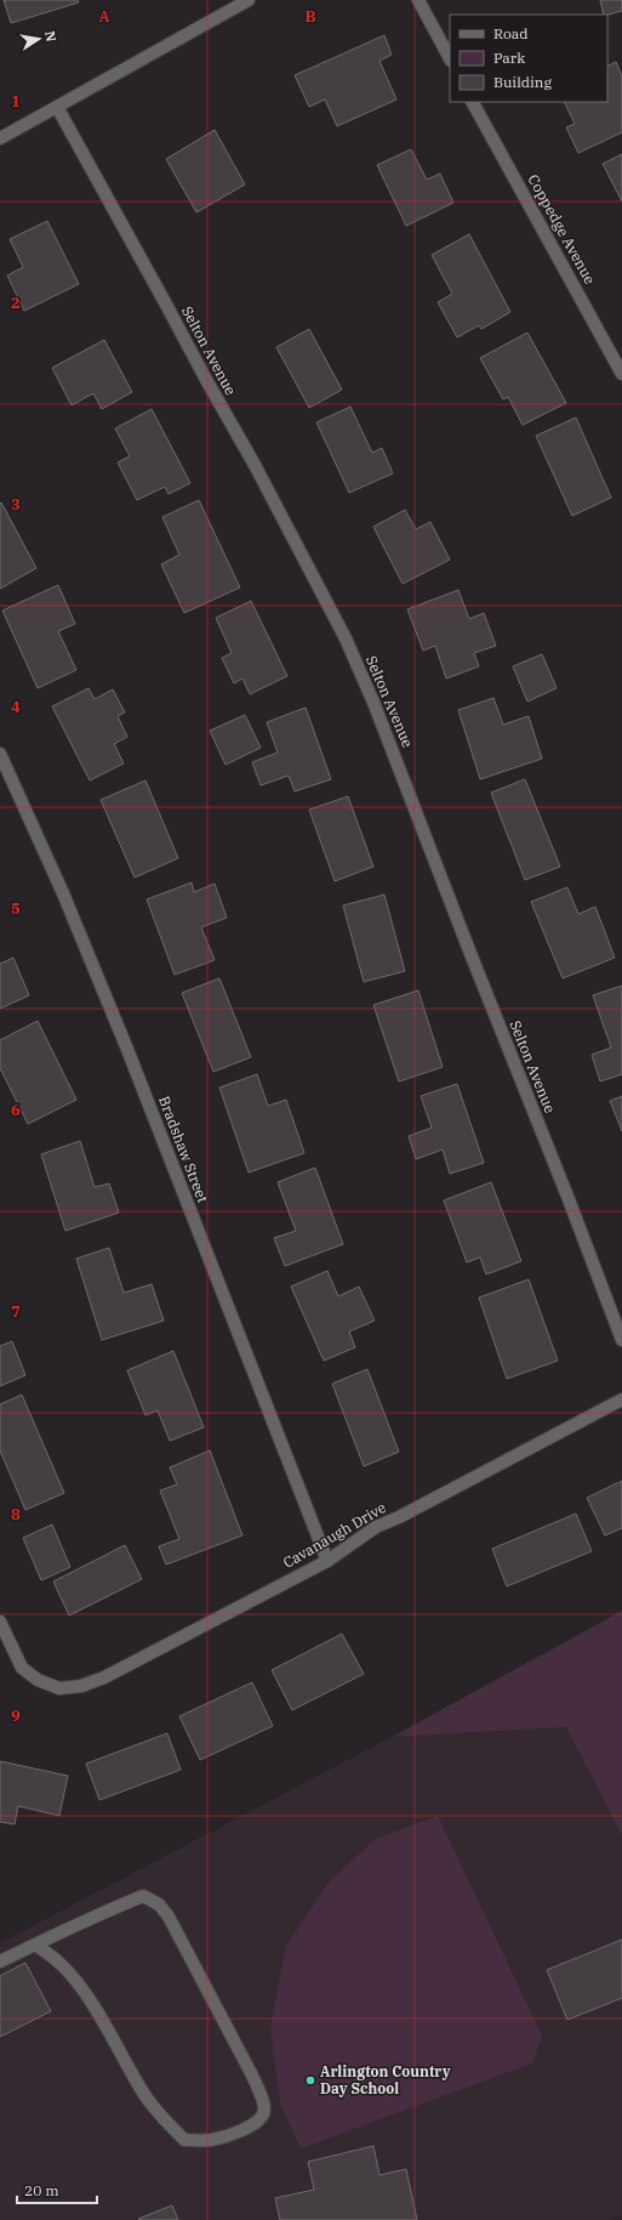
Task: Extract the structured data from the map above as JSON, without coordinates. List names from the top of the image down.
{
  "streets": {
    "street": [
      "Coppedge Avenue",
      "Selton Avenue",
      "Bradshaw Street",
      "Cavanaugh Drive"
    ]
  },
  "crossings": [
    ["Bradshaw Street", "Cavanaugh Drive"]
  ],
  "places": ["Arlington Country Day School"],
  "legend": ["Road", "Park", "Building"],
  "scale_bar": "20 m",
  "north": "right",
  "grid": {
    "columns": ["A", "B"],
    "rows": [
      "1",
      "2",
      "3",
      "4",
      "5",
      "6",
      "7",
      "8",
      "9"
    ]
  }
}
